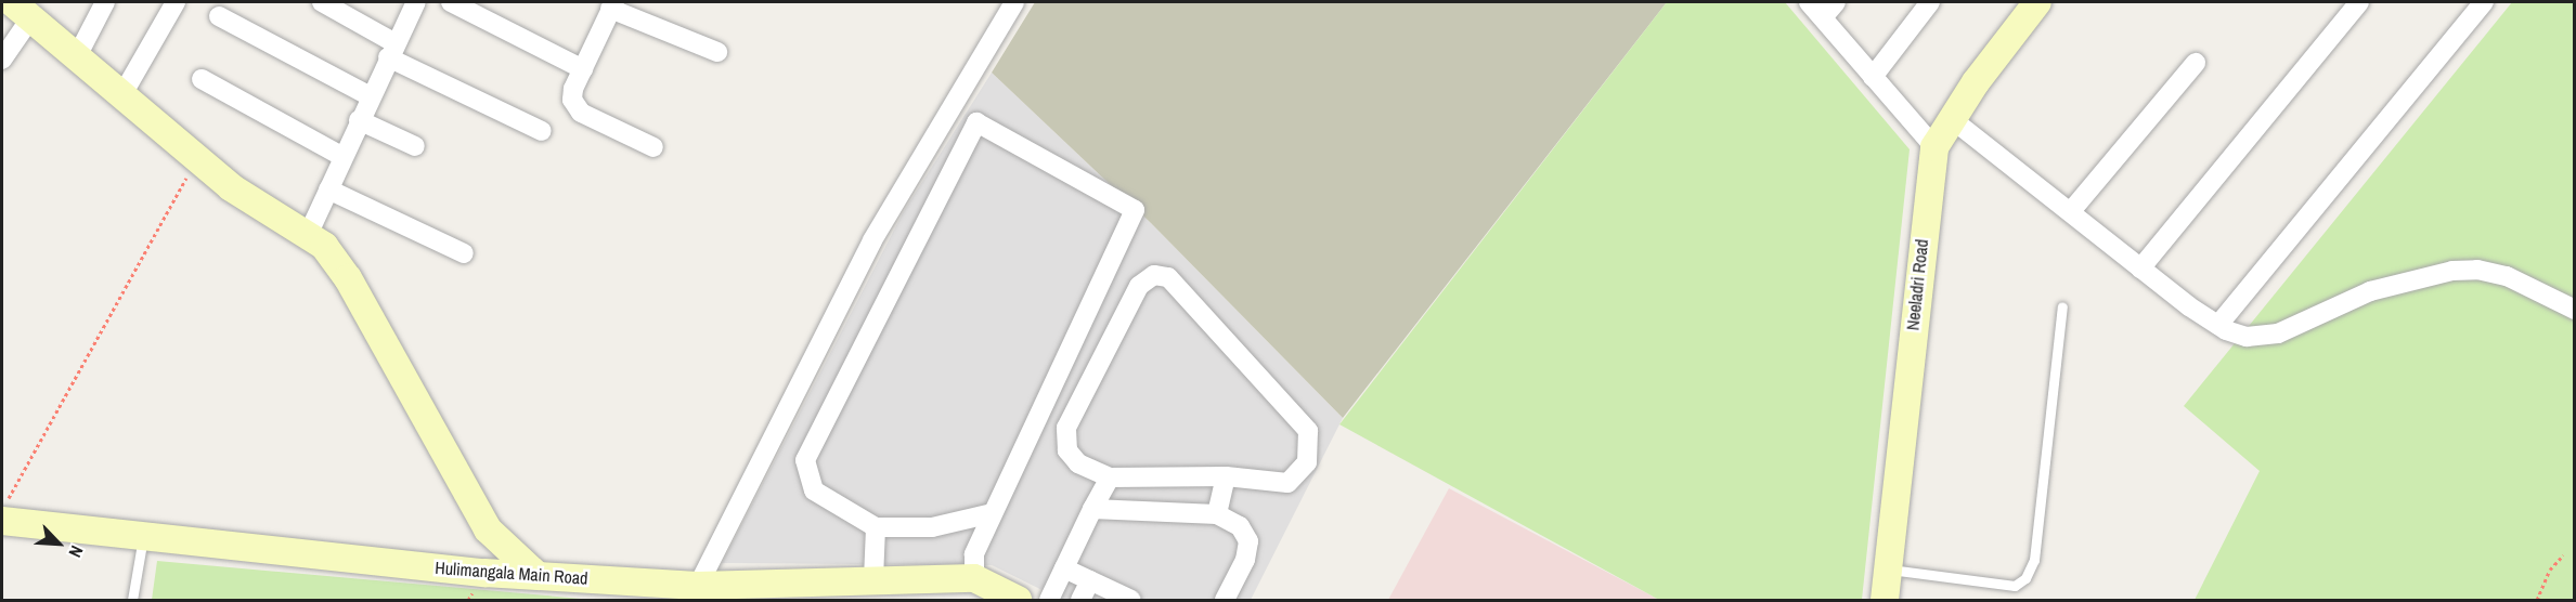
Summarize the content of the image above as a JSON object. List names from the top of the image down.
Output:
{
  "streets": {
    "street": ["Neeladri Road", "Hulimangala Main Road"]
  },
  "north": "bottom right"
}
